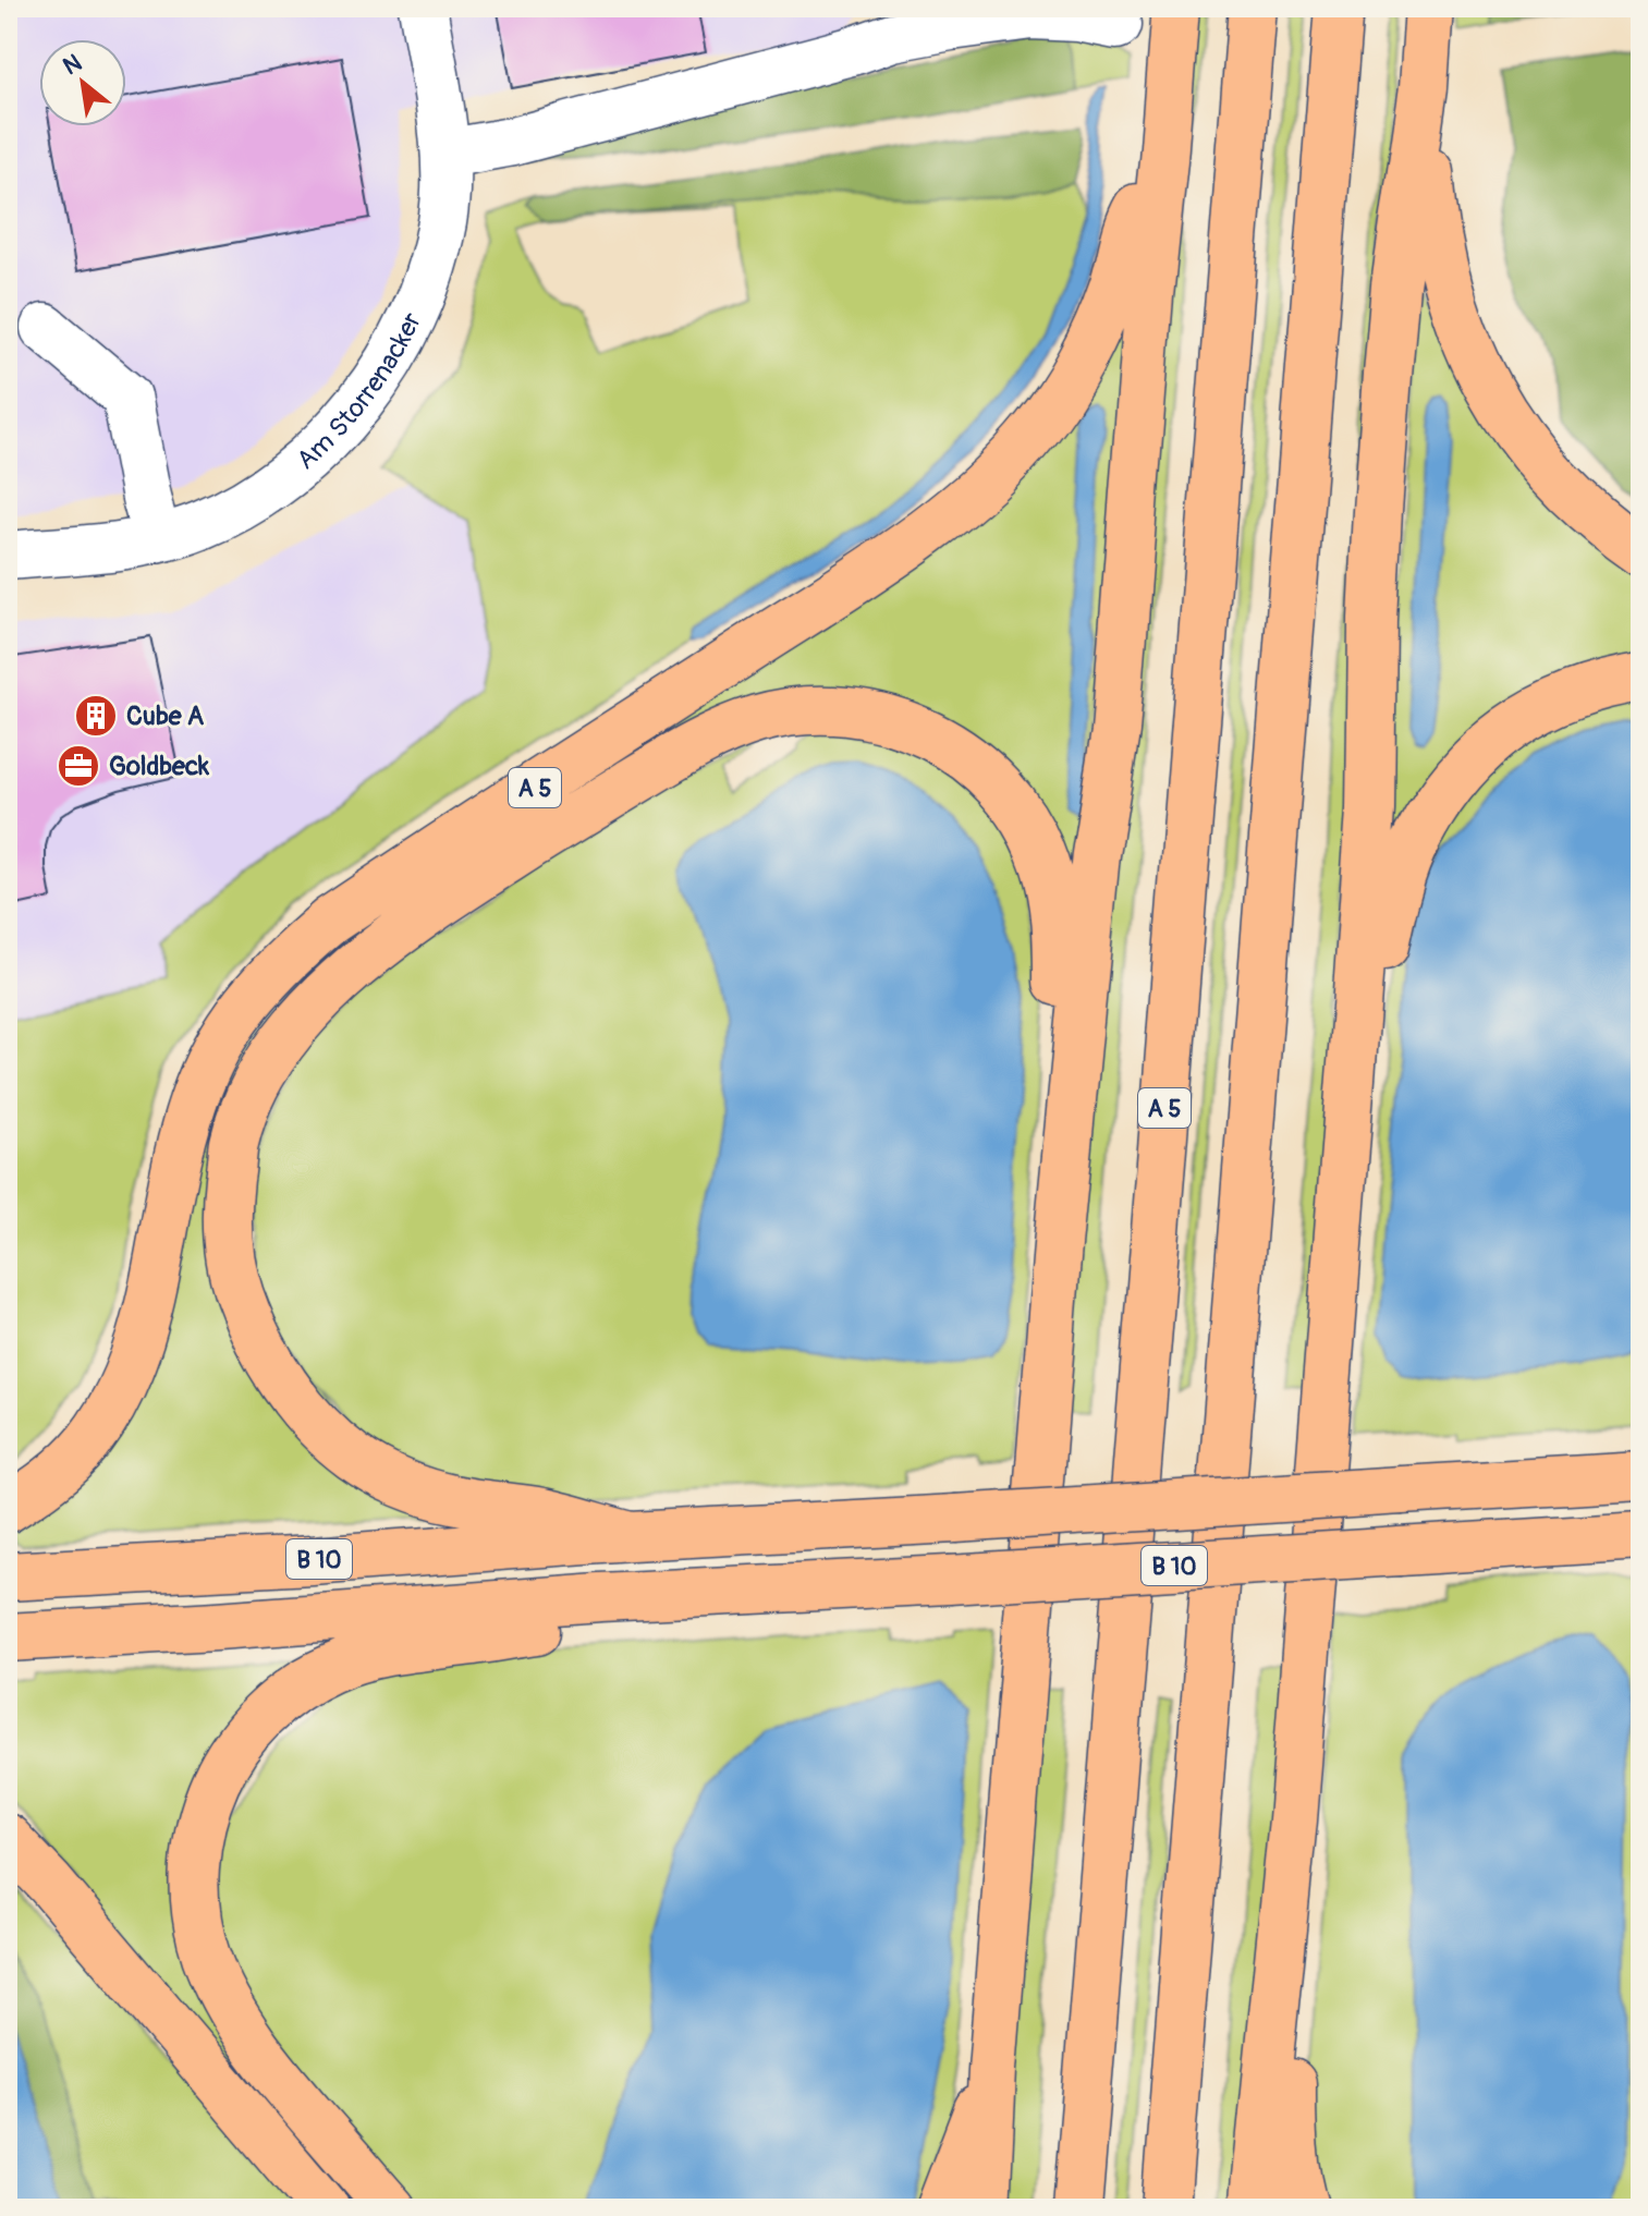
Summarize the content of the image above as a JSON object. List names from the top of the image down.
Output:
{
  "streets": {
    "highway": ["A 5", "B 10"],
    "street": ["Am Storrenacker"]
  },
  "crossings": [
    ["A 5", "B 10"]
  ],
  "places": {
    "building": ["Cube A"],
    "office": ["Goldbeck"]
  },
  "north": "top left"
}
